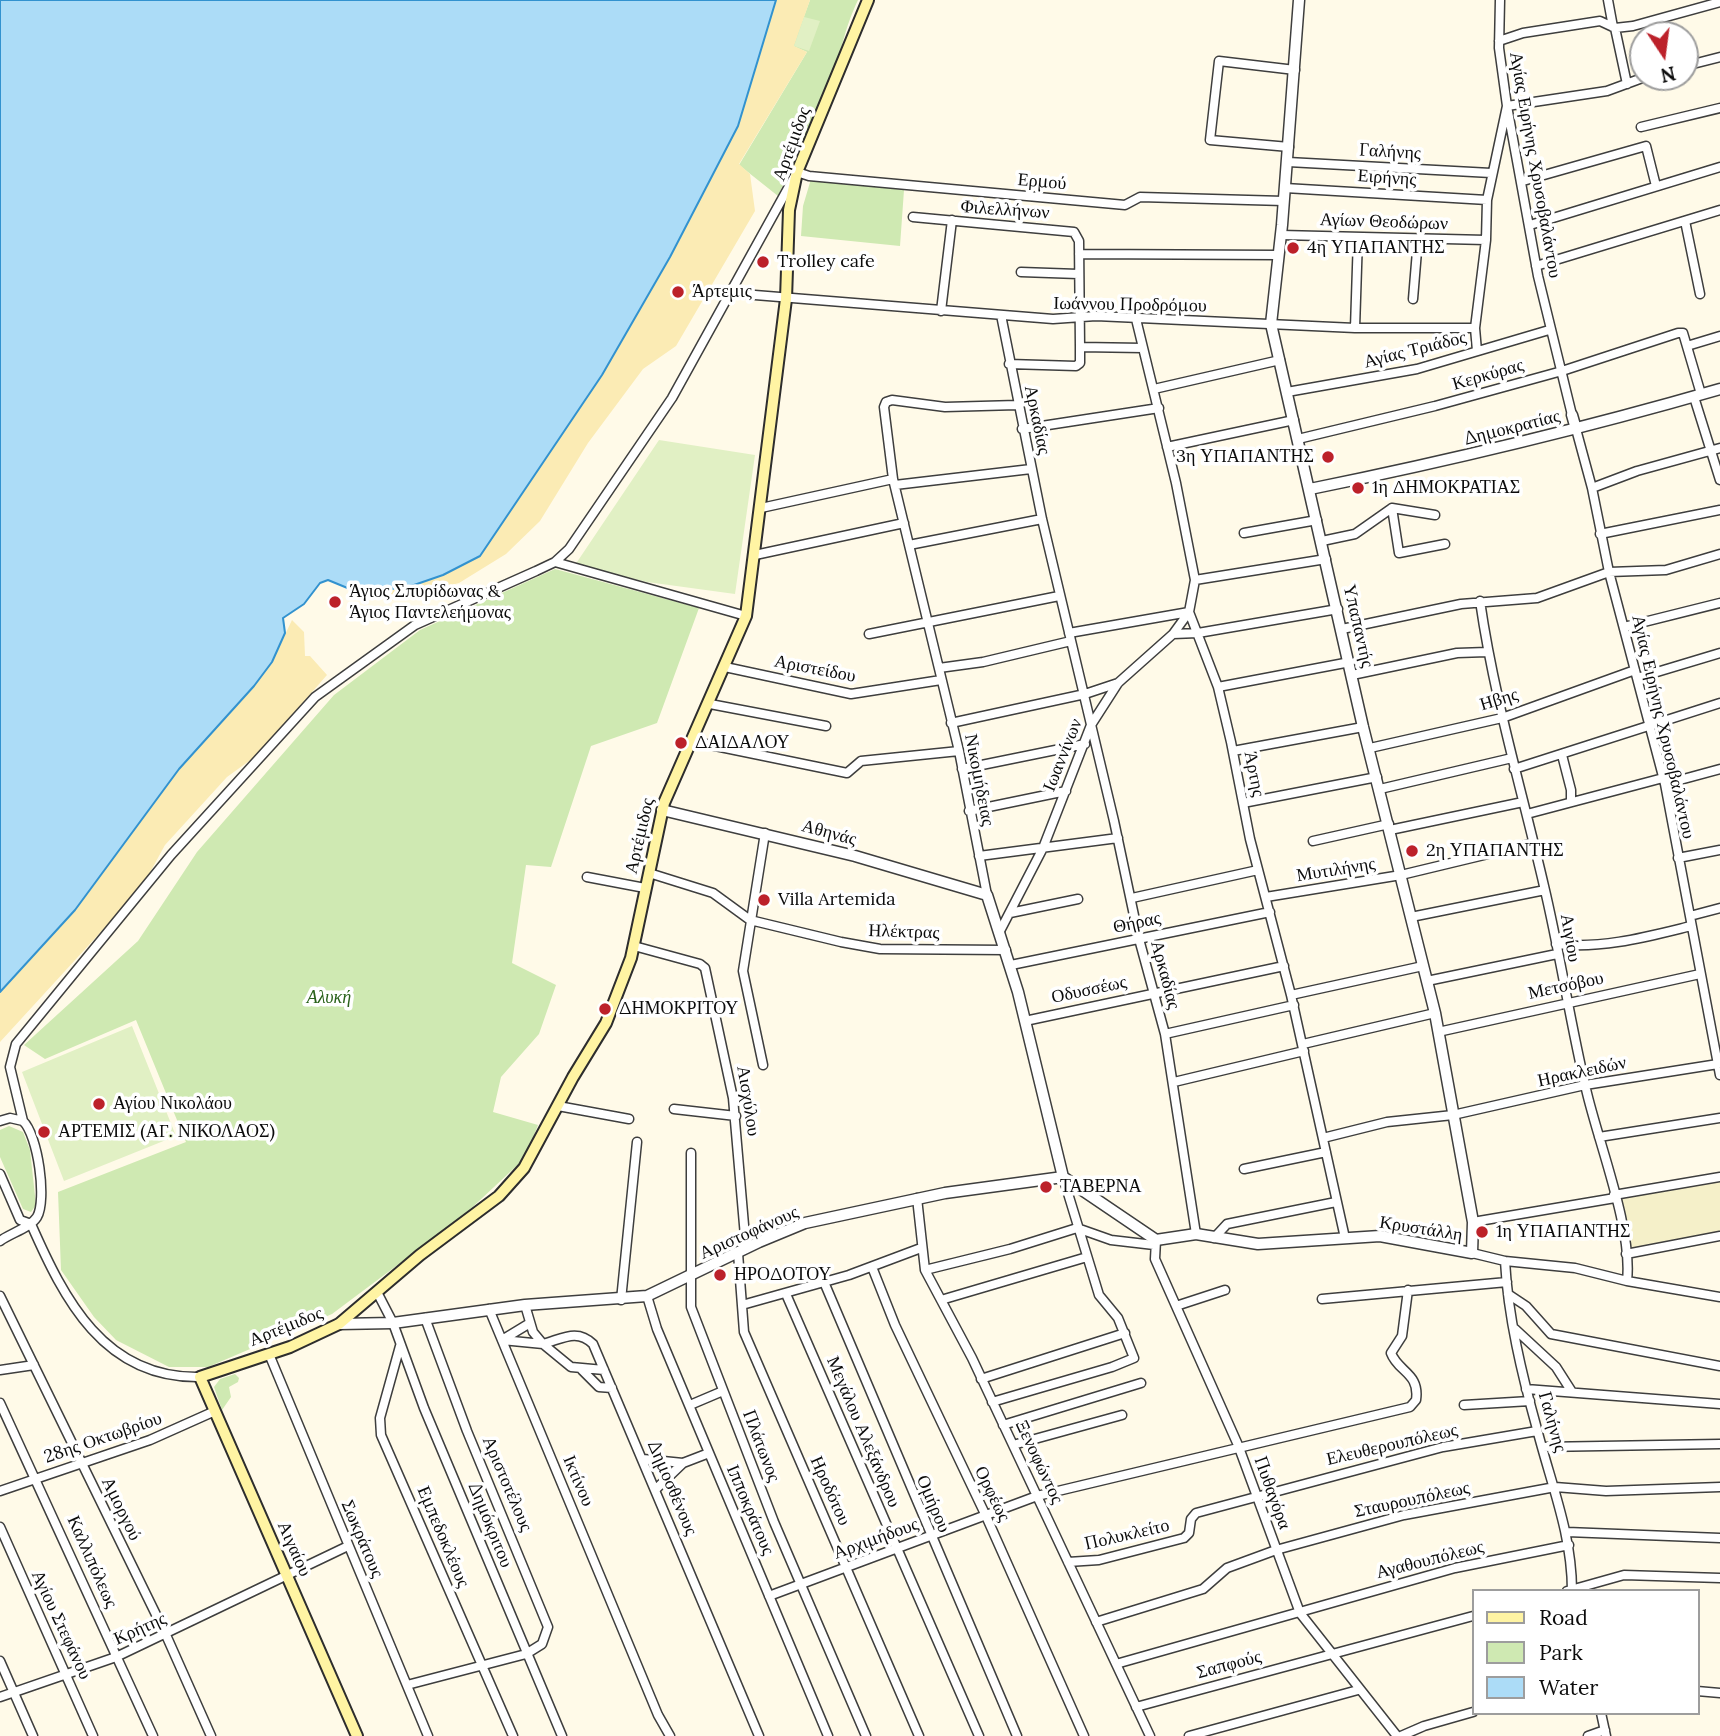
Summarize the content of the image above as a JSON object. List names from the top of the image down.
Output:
{
  "streets": {
    "main road": ["Αρτέμιδος", "Αιγαίου"],
    "street": [
      "Γαλήνης",
      "Αγίας Ειρήνης Χρυσοβαλάντου",
      "Ειρήνης",
      "Ερμού",
      "Φιλελλήνων",
      "Αγίων Θεοδώρων",
      "Ιωάννου Προδρόμου",
      "Αγίας Τριάδος",
      "Κερκύρας",
      "Αρκαδίας",
      "Δημοκρατίας",
      "Υπαπαντής",
      "Αριστείδου",
      "Ηβης",
      "Ιωαννίνων",
      "Άρτης",
      "Νικομήδειας",
      "Αθηνάς",
      "Μυτιλήνης",
      "Θήρας",
      "Ηλέκτρας",
      "Αιγίου",
      "Μετσόβου",
      "Οδυσσέως",
      "Ηρακλειδών",
      "Αισχύλου",
      "Κρυστάλλη",
      "Αριστοφάνους",
      "Μεγάλου Αλεξάνδρου",
      "28ης Οκτωβρίου",
      "Ελευθερουπόλεως",
      "Πλάτωνος",
      "Ξενοφώντος",
      "Ικτίνου",
      "Αριστοτέλους",
      "Δημοσθένους",
      "Ηροδότου",
      "Πυθαγόρα",
      "Ορφέως",
      "Σταυρουπόλεως",
      "Ομήρου",
      "Αμοργού",
      "Ιπποκράτους",
      "Δημόκριτου",
      "Πολυκλείτο",
      "Εμπεδοκλέους",
      "Σωκράτους",
      "Αρχιμήδους",
      "Αγαθουπόλεως",
      "Καλλιπόλεως",
      "Αγίου Στεφάνου",
      "Κρήτης",
      "Σαπφούς"
    ]
  },
  "crossings": [
    ["Αρτέμιδος", "Ερμού"],
    ["Αρτέμιδος", "Ιωάννου Προδρόμου"],
    ["Αρτέμιδος", "Αριστείδου"],
    ["Αρτέμιδος", "Αθηνάς"],
    ["Αρτέμιδος", "Ηλέκτρας"],
    ["Αρτέμιδος", "Αισχύλου"],
    ["Αρτέμιδος", "Αριστοφάνους"],
    ["Αρτέμιδος", "Δημόκριτου"],
    ["Αρτέμιδος", "Σωκράτους"],
    ["Αρτέμιδος", "Αιγαίου"],
    ["Γαλήνης", "Υπαπαντής"],
    ["Γαλήνης", "Κρυστάλλη"],
    ["Γαλήνης", "Ελευθερουπόλεως"],
    ["Γαλήνης", "Σταυρουπόλεως"],
    ["Γαλήνης", "Αγαθουπόλεως"],
    ["Αγίας Ειρήνης Χρυσοβαλάντου", "Αγίας Τριάδος"],
    ["Αγίας Ειρήνης Χρυσοβαλάντου", "Κερκύρας"],
    ["Αγίας Ειρήνης Χρυσοβαλάντου", "Δημοκρατίας"],
    ["Αγίας Ειρήνης Χρυσοβαλάντου", "Ηβης"],
    ["Αγίας Ειρήνης Χρυσοβαλάντου", "Μετσόβου"],
    ["Αγίας Ειρήνης Χρυσοβαλάντου", "Ηρακλειδών"],
    ["Ειρήνης", "Υπαπαντής"],
    ["Ερμού", "Υπαπαντής"],
    ["Φιλελλήνων", "Ιωάννου Προδρόμου"],
    ["Αγίων Θεοδώρων", "Υπαπαντής"],
    ["Ιωάννου Προδρόμου", "Αρκαδίας"],
    ["Ιωάννου Προδρόμου", "Υπαπαντής"],
    ["Αγίας Τριάδος", "Υπαπαντής"],
    ["Κερκύρας", "Υπαπαντής"],
    ["Αρκαδίας", "Ιωαννίνων"],
    ["Αρκαδίας", "Νικομήδειας"],
    ["Αρκαδίας", "Θήρας"],
    ["Αρκαδίας", "Οδυσσέως"],
    ["Αρκαδίας", "Κρυστάλλη"],
    ["Δημοκρατίας", "Υπαπαντής"],
    ["Υπαπαντής", "Ηβης"],
    ["Υπαπαντής", "Μυτιλήνης"],
    ["Υπαπαντής", "Μετσόβου"],
    ["Υπαπαντής", "Ηρακλειδών"],
    ["Υπαπαντής", "Κρυστάλλη"],
    ["Αριστείδου", "Νικομήδειας"],
    ["Ηβης", "Αιγίου"],
    ["Ιωαννίνων", "Άρτης"],
    ["Ιωαννίνων", "Νικομήδειας"],
    ["Άρτης", "Μυτιλήνης"],
    ["Άρτης", "Θήρας"],
    ["Άρτης", "Οδυσσέως"],
    ["Άρτης", "Ηρακλειδών"],
    ["Άρτης", "Κρυστάλλη"],
    ["Νικομήδειας", "Αθηνάς"],
    ["Νικομήδειας", "Θήρας"],
    ["Νικομήδειας", "Ηλέκτρας"],
    ["Νικομήδειας", "Οδυσσέως"],
    ["Νικομήδειας", "Αριστοφάνους"],
    ["Μυτιλήνης", "Αιγίου"],
    ["Αιγίου", "Μετσόβου"],
    ["Αιγίου", "Ηρακλειδών"],
    ["Αιγίου", "Κρυστάλλη"],
    ["Αισχύλου", "Αριστοφάνους"],
    ["Αισχύλου", "Ηροδότου"],
    ["Κρυστάλλη", "Πυθαγόρα"],
    ["Αριστοφάνους", "Πλάτωνος"],
    ["Αριστοφάνους", "Ξενοφώντος"],
    ["Αριστοφάνους", "Ικτίνου"],
    ["Αριστοφάνους", "Αριστοτέλους"],
    ["Αριστοφάνους", "Ηροδότου"],
    ["Αριστοφάνους", "Ιπποκράτους"],
    ["Αριστοφάνους", "Δημόκριτου"],
    ["Μεγάλου Αλεξάνδρου", "Αρχιμήδους"],
    ["28ης Οκτωβρίου", "Αμοργού"],
    ["28ης Οκτωβρίου", "Αιγαίου"],
    ["28ης Οκτωβρίου", "Καλλιπόλεως"],
    ["Ελευθερουπόλεως", "Πυθαγόρα"],
    ["Ελευθερουπόλεως", "Πολυκλείτο"],
    ["Πλάτωνος", "Αρχιμήδους"],
    ["Ξενοφώντος", "Σταυρουπόλεως"],
    ["Ξενοφώντος", "Πολυκλείτο"],
    ["Ξενοφώντος", "Αρχιμήδους"],
    ["Ξενοφώντος", "Αγαθουπόλεως"],
    ["Ξενοφώντος", "Σαπφούς"],
    ["Αριστοτέλους", "Δημόκριτου"],
    ["Ηροδότου", "Αρχιμήδους"],
    ["Πυθαγόρα", "Σταυρουπόλεως"],
    ["Πυθαγόρα", "Πολυκλείτο"],
    ["Πυθαγόρα", "Αρχιμήδους"],
    ["Πυθαγόρα", "Αγαθουπόλεως"],
    ["Πυθαγόρα", "Σαπφούς"],
    ["Ορφέως", "Αρχιμήδους"],
    ["Ομήρου", "Αρχιμήδους"],
    ["Αμοργού", "Κρήτης"],
    ["Ιπποκράτους", "Αρχιμήδους"],
    ["Δημόκριτου", "Εμπεδοκλέους"],
    ["Σωκράτους", "Κρήτης"],
    ["Αιγαίου", "Κρήτης"],
    ["Καλλιπόλεως", "Κρήτης"],
    ["Αγίου Στεφάνου", "Κρήτης"]
  ],
  "parks": ["Αλυκή"],
  "places": [
    "4η ΥΠΑΠΑΝΤΗΣ",
    "Trolley cafe",
    "Άρτεμις",
    "3η ΥΠΑΠΑΝΤΗΣ",
    "1η ΔΗΜΟΚΡΑΤΙΑΣ",
    "Άγιος Σπυρίδωνας & Άγιος Παντελεήμονας",
    "ΔΑΙΔΑΛΟΥ",
    "2η ΥΠΑΠΑΝΤΗΣ",
    "Villa Artemida",
    "ΔΗΜΟΚΡΙΤΟΥ",
    "Αγίου Νικολάου",
    "ΑΡΤΕΜΙΣ (ΑΓ. ΝΙΚΟΛΑΟΣ)",
    "ΤΑΒΕΡΝΑ",
    "1η ΥΠΑΠΑΝΤΗΣ",
    "ΗΡΟΔΟΤΟΥ"
  ],
  "legend": ["Road", "Park", "Water"],
  "north": "bottom"
}
